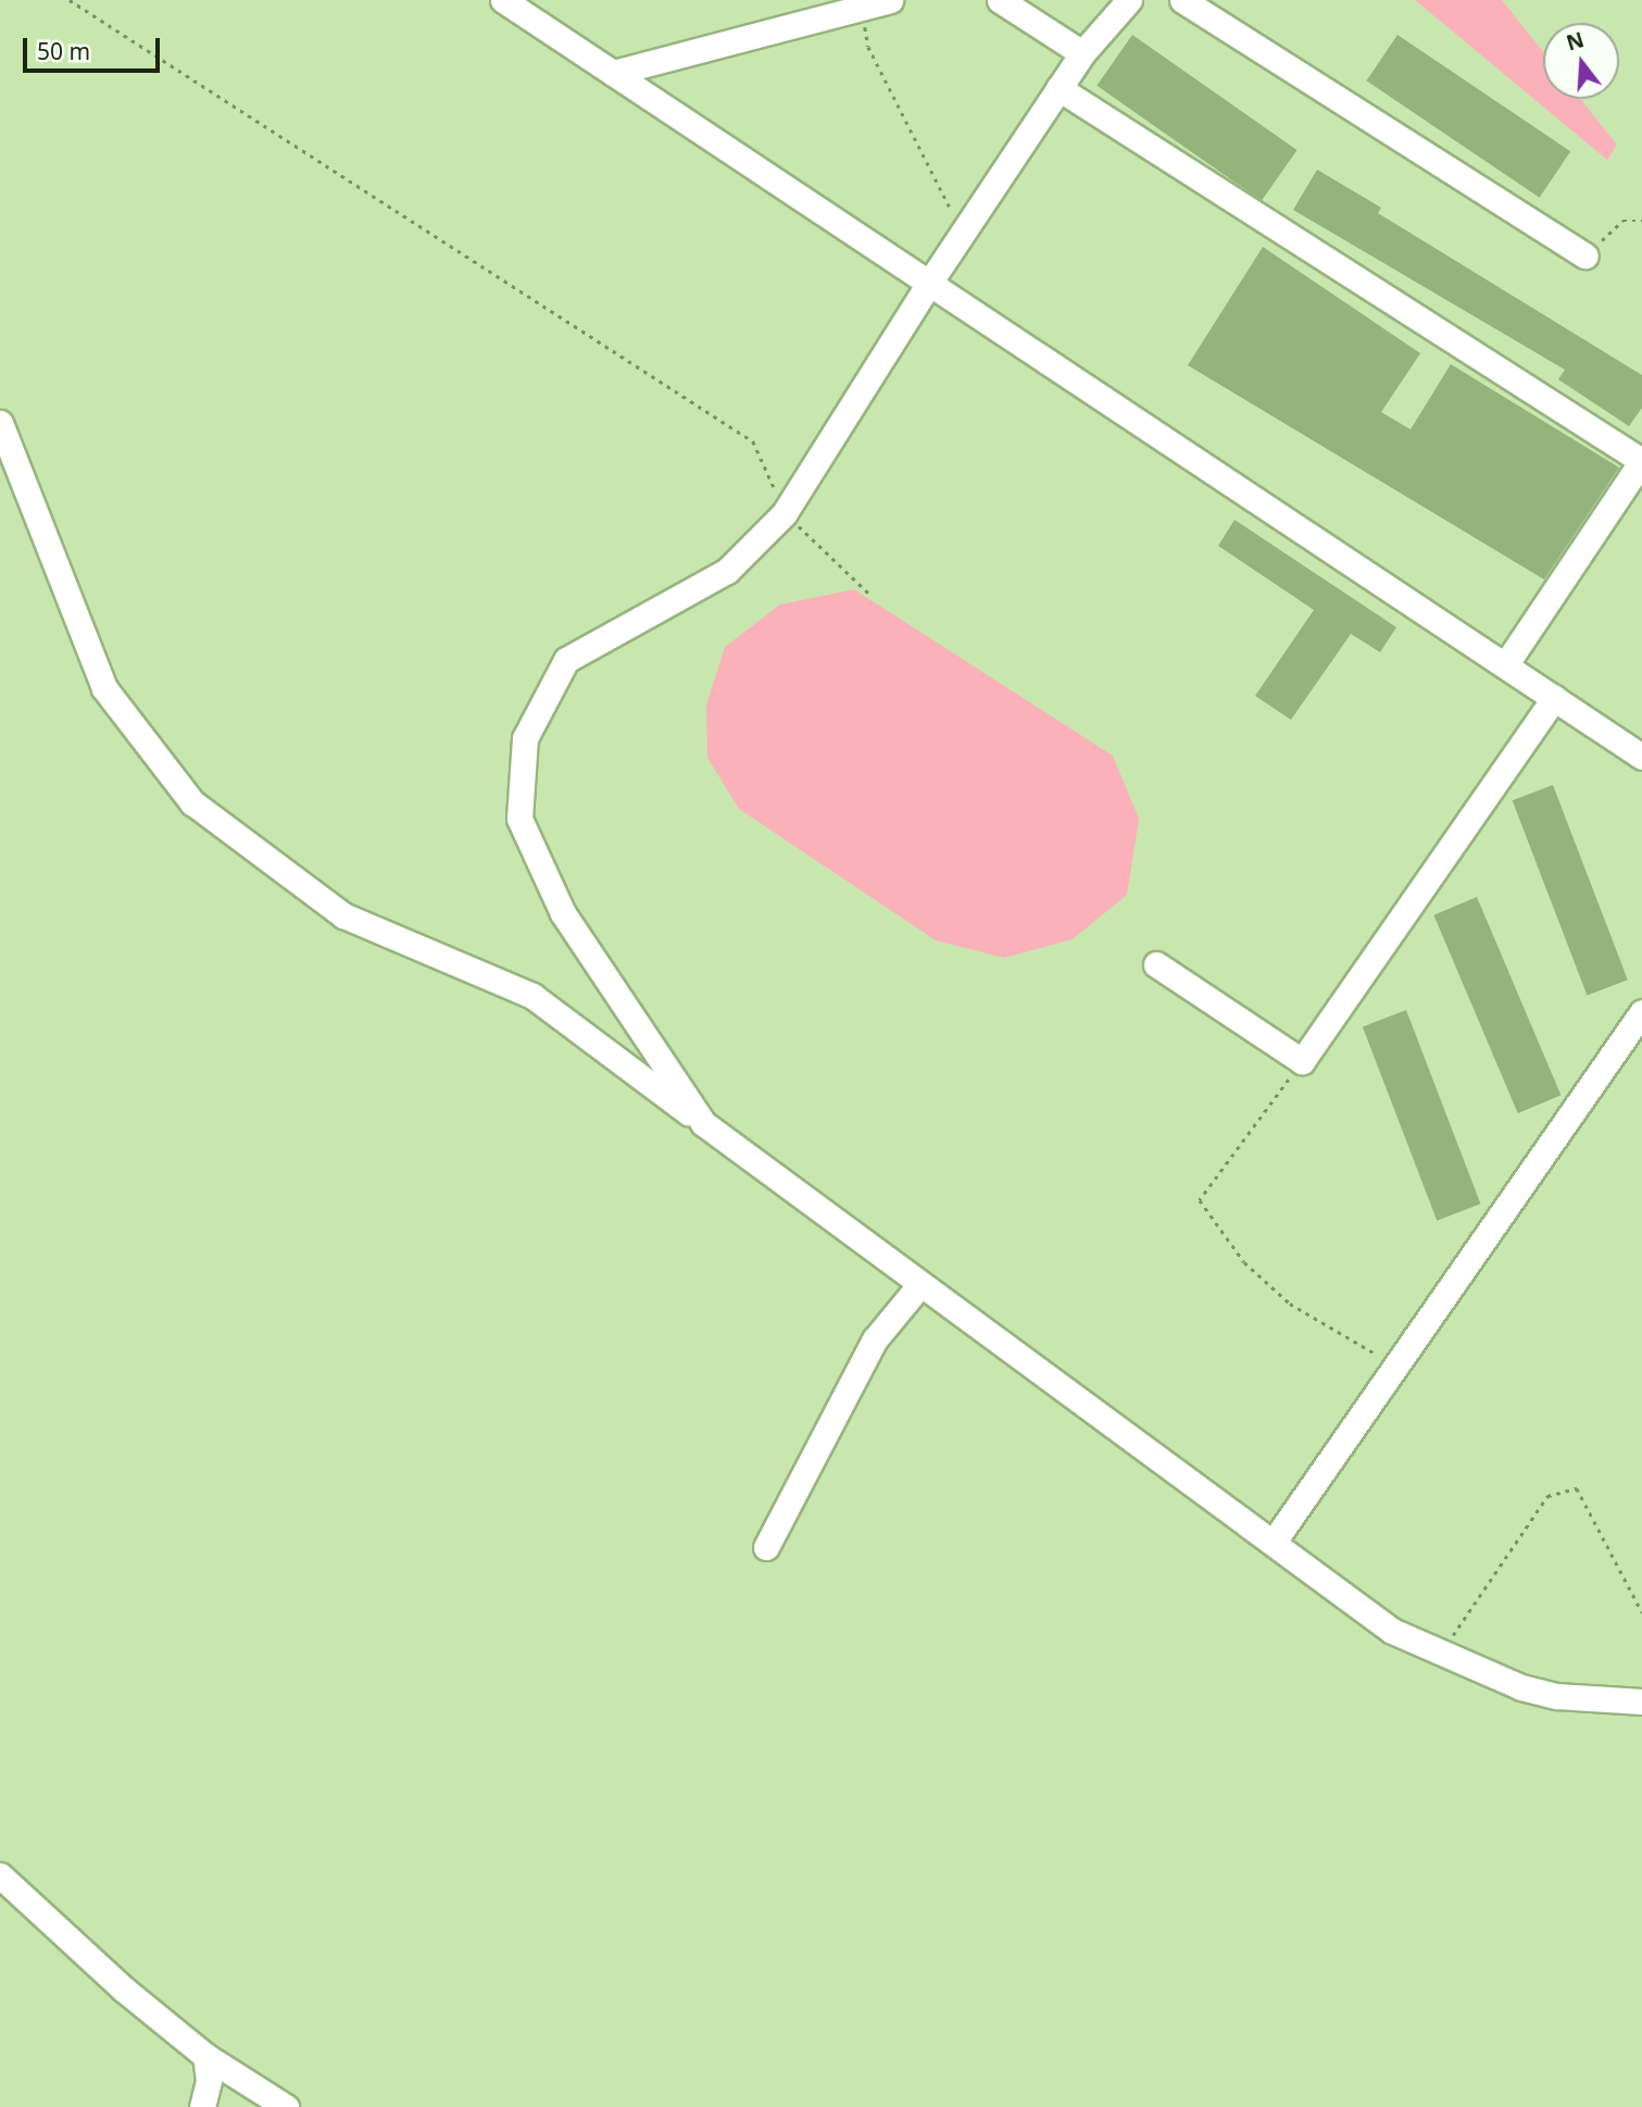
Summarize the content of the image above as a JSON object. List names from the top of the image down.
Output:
{
  "scale_bar": "50 m",
  "north": "top"
}
